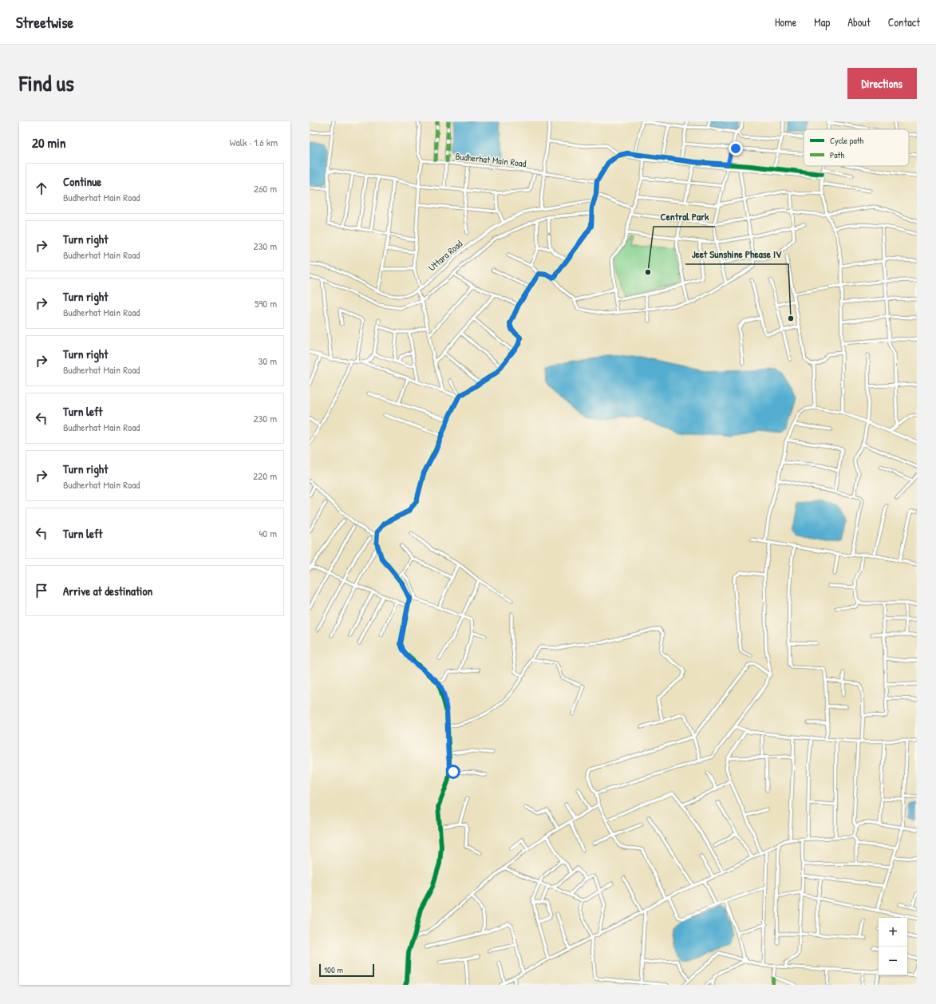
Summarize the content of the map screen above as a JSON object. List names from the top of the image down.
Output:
{
  "streets": {
    "street": ["Budherhat Main Road", "Uttara Road"]
  },
  "places": ["Central Park", "Jeet Sunshine Phease IV"],
  "legend": ["Cycle path", "Path"],
  "scale_bar": "100 m",
  "page": {
    "header": "Streetwise",
    "nav": [
      "Home",
      "Map",
      "About",
      "Contact"
    ],
    "title": "Find us",
    "buttons": "Directions",
    "heading": ["20 min", "Walk · 1.6 km"],
    "list": [
      ["Continue", "Budherhat Main Road", "260 m"],
      ["Turn right", "Budherhat Main Road", "230 m"],
      ["Turn right", "Budherhat Main Road", "590 m"],
      ["Turn right", "Budherhat Main Road", "30 m"],
      ["Turn left", "Budherhat Main Road", "230 m"],
      ["Turn right", "Budherhat Main Road", "220 m"],
      ["Turn left", "40 m"],
      "Arrive at destination"
    ],
    "map_buttons": ["+", "−"],
    "scale": "100 m"
  }
}
